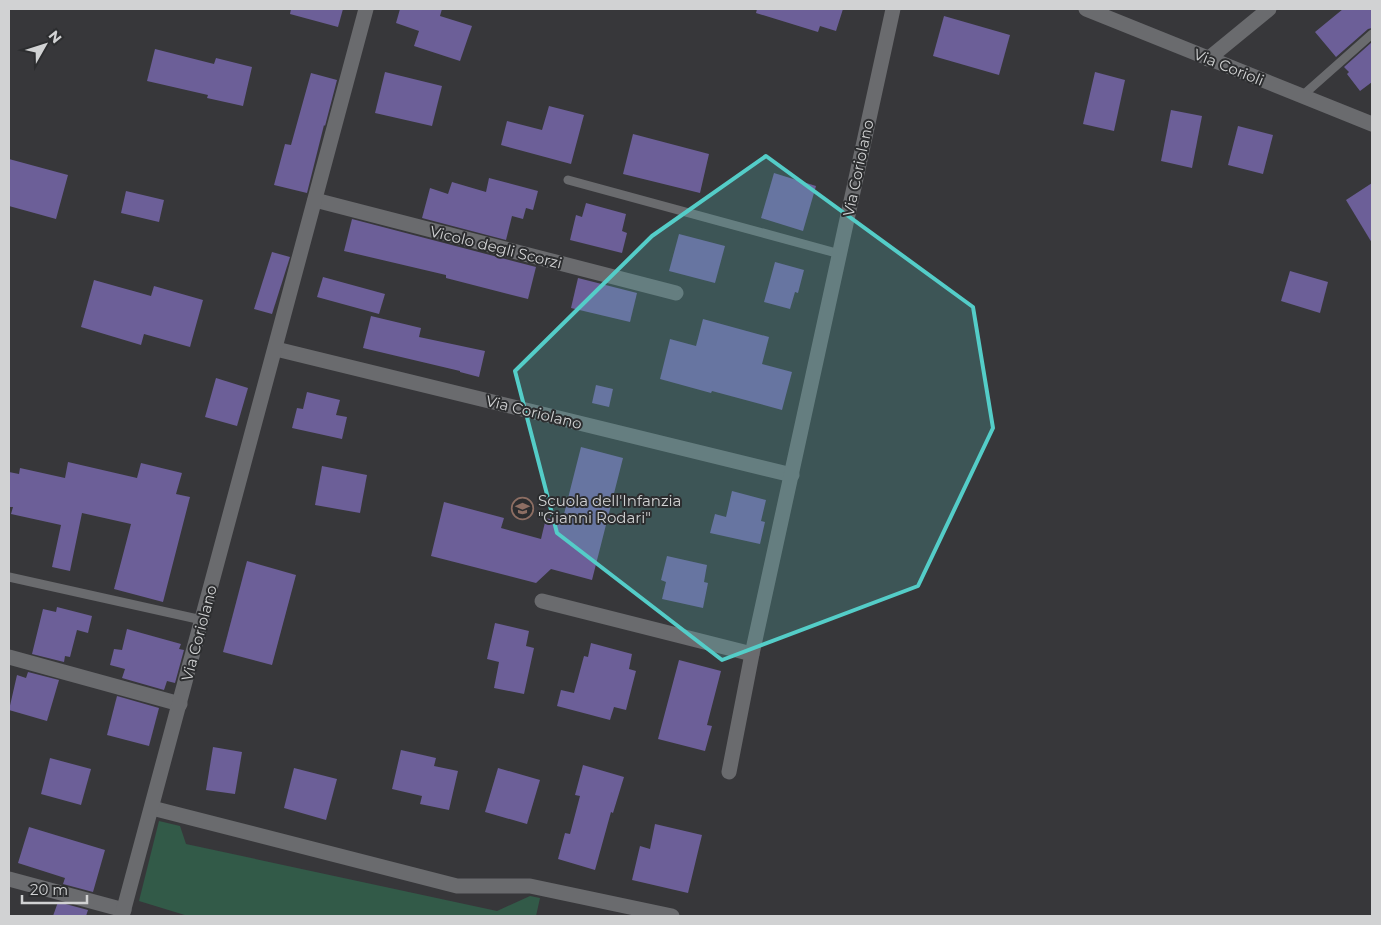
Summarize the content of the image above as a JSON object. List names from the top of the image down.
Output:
{
  "streets": {
    "street": ["Via Corioli", "Via Coriolano", "Vicolo degli Scorzi"]
  },
  "crossings": [
    ["Via Coriolano", "Vicolo degli Scorzi"]
  ],
  "places": {
    "school or university": ["Scuola dell'Infanzia \"Gianni Rodari\""]
  },
  "scale_bar": "20 m",
  "north": "top right"
}
